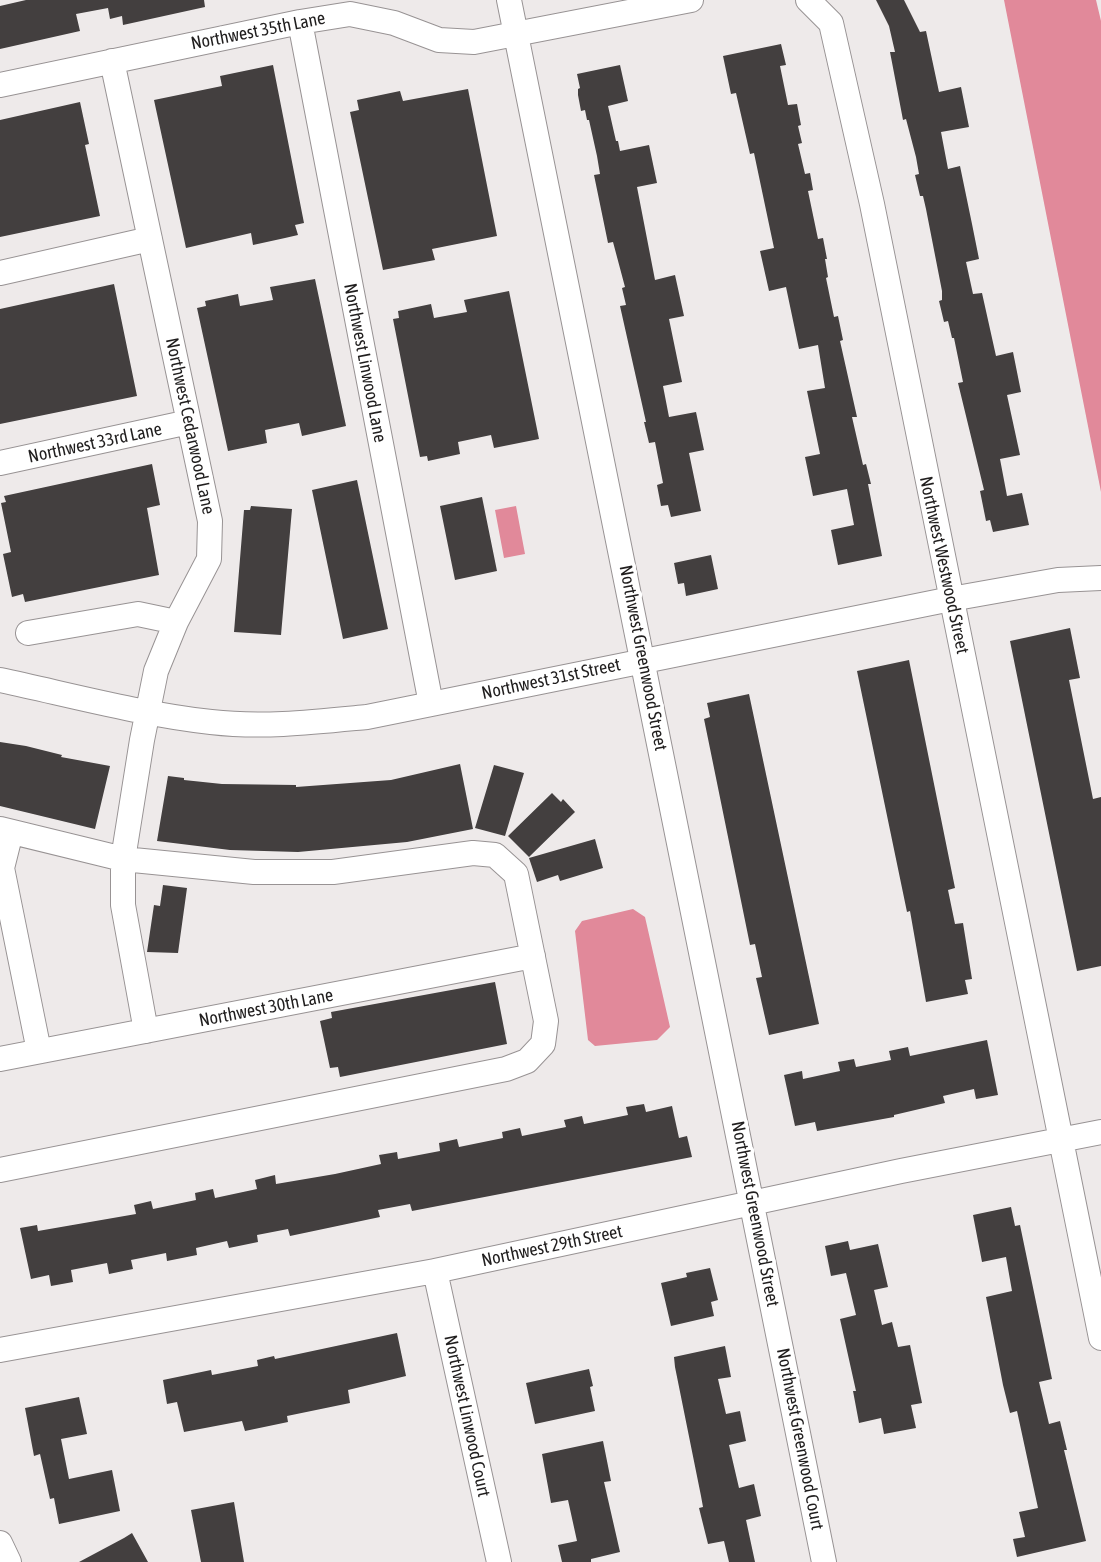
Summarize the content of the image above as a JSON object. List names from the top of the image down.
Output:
{
  "streets": {
    "street": [
      "Northwest 35th Lane",
      "Northwest Linwood Lane",
      "Northwest Cedarwood Lane",
      "Northwest 33rd Lane",
      "Northwest Westwood Street",
      "Northwest Greenwood Street",
      "Northwest 31st Street",
      "Northwest 30th Lane",
      "Northwest 29th Street",
      "Northwest Linwood Court",
      "Northwest Greenwood Court"
    ]
  },
  "crossings": [
    ["Northwest 35th Lane", "Northwest Linwood Lane"],
    ["Northwest 35th Lane", "Northwest Cedarwood Lane"],
    ["Northwest 35th Lane", "Northwest Greenwood Street"],
    ["Northwest Linwood Lane", "Northwest 31st Street"],
    ["Northwest Cedarwood Lane", "Northwest 33rd Lane"],
    ["Northwest Cedarwood Lane", "Northwest 31st Street"],
    ["Northwest Cedarwood Lane", "Northwest 30th Lane"],
    ["Northwest Westwood Street", "Northwest 31st Street"],
    ["Northwest Westwood Street", "Northwest 29th Street"],
    ["Northwest Greenwood Street", "Northwest 31st Street"],
    ["Northwest Greenwood Street", "Northwest 29th Street"],
    ["Northwest Greenwood Street", "Northwest Greenwood Court"],
    ["Northwest 29th Street", "Northwest Linwood Court"]
  ]
}
